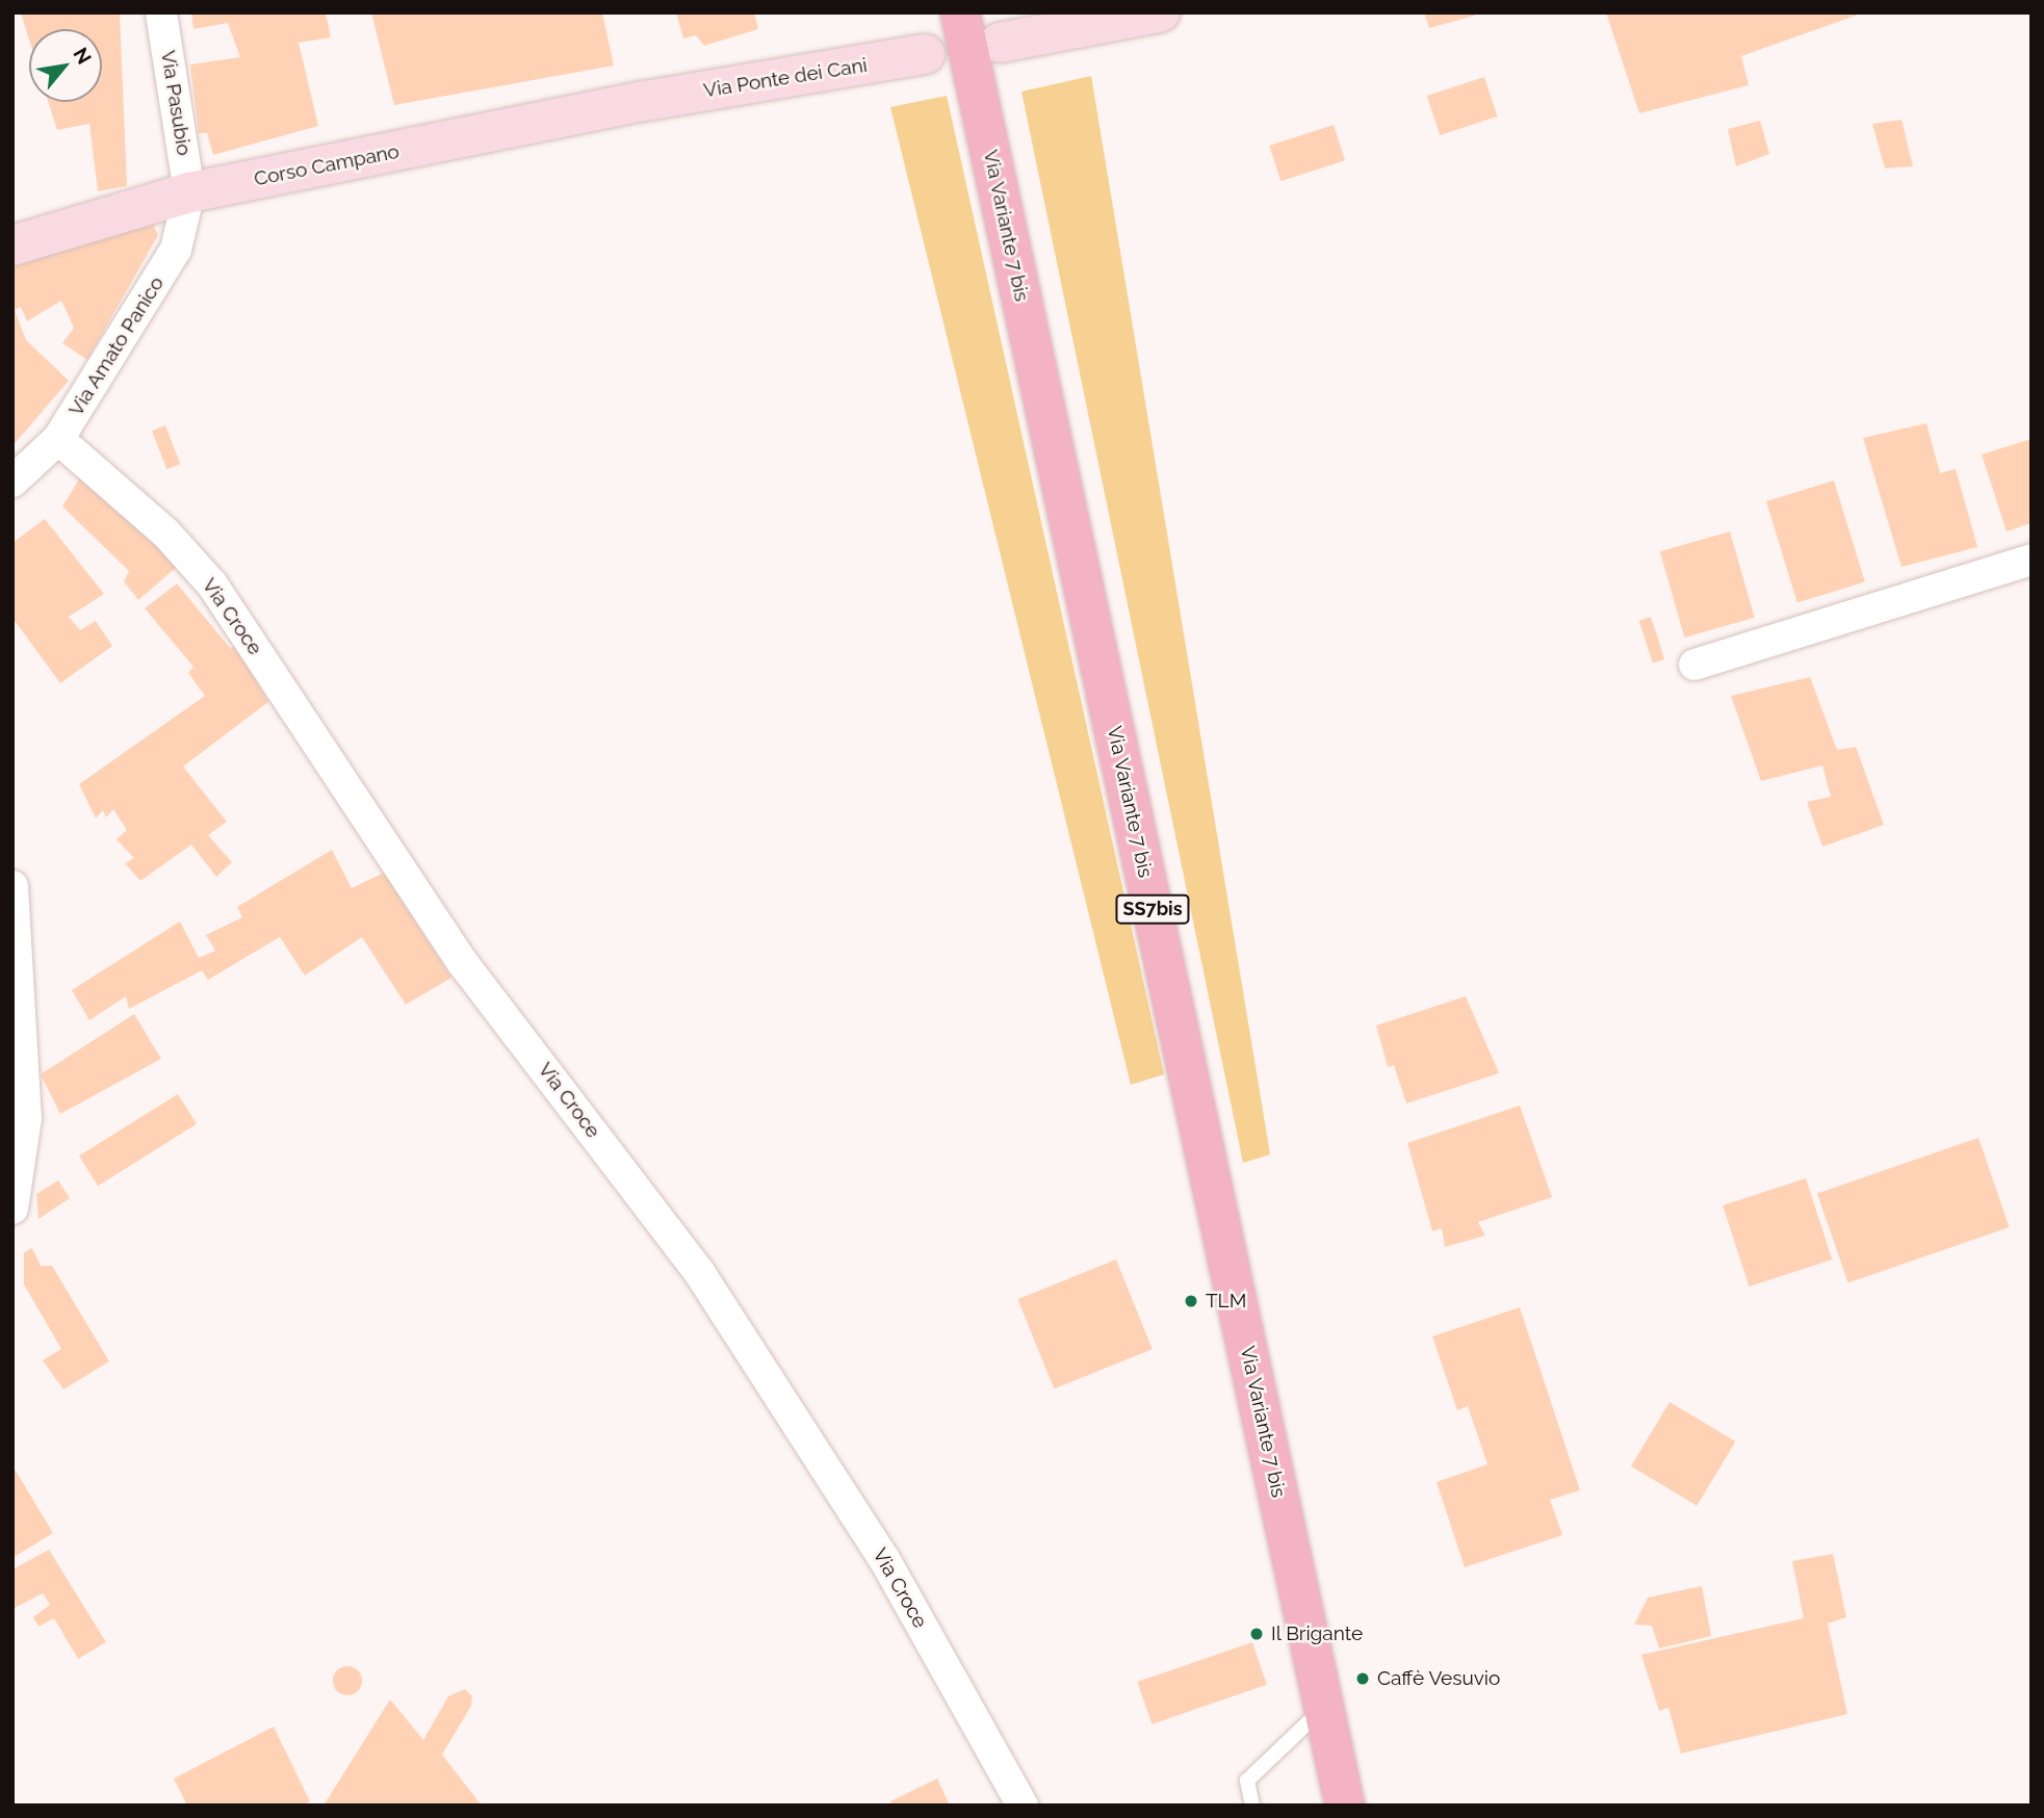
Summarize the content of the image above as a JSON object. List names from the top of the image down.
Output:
{
  "streets": {
    "main road": ["Via Variante 7 bis", "SS7bis"],
    "street": [
      "Via Ponte dei Cani",
      "Via Pasubio",
      "Corso Campano",
      "Via Amato Panico",
      "Via Croce"
    ]
  },
  "crossings": [
    ["Via Ponte dei Cani", "Corso Campano"],
    ["Via Pasubio", "Corso Campano"],
    ["Via Pasubio", "Via Amato Panico"],
    ["Corso Campano", "Via Amato Panico"],
    ["Via Amato Panico", "Via Croce"]
  ],
  "places": ["TLM", "Il Brigante", "Caffè Vesuvio"],
  "north": "top right"
}
